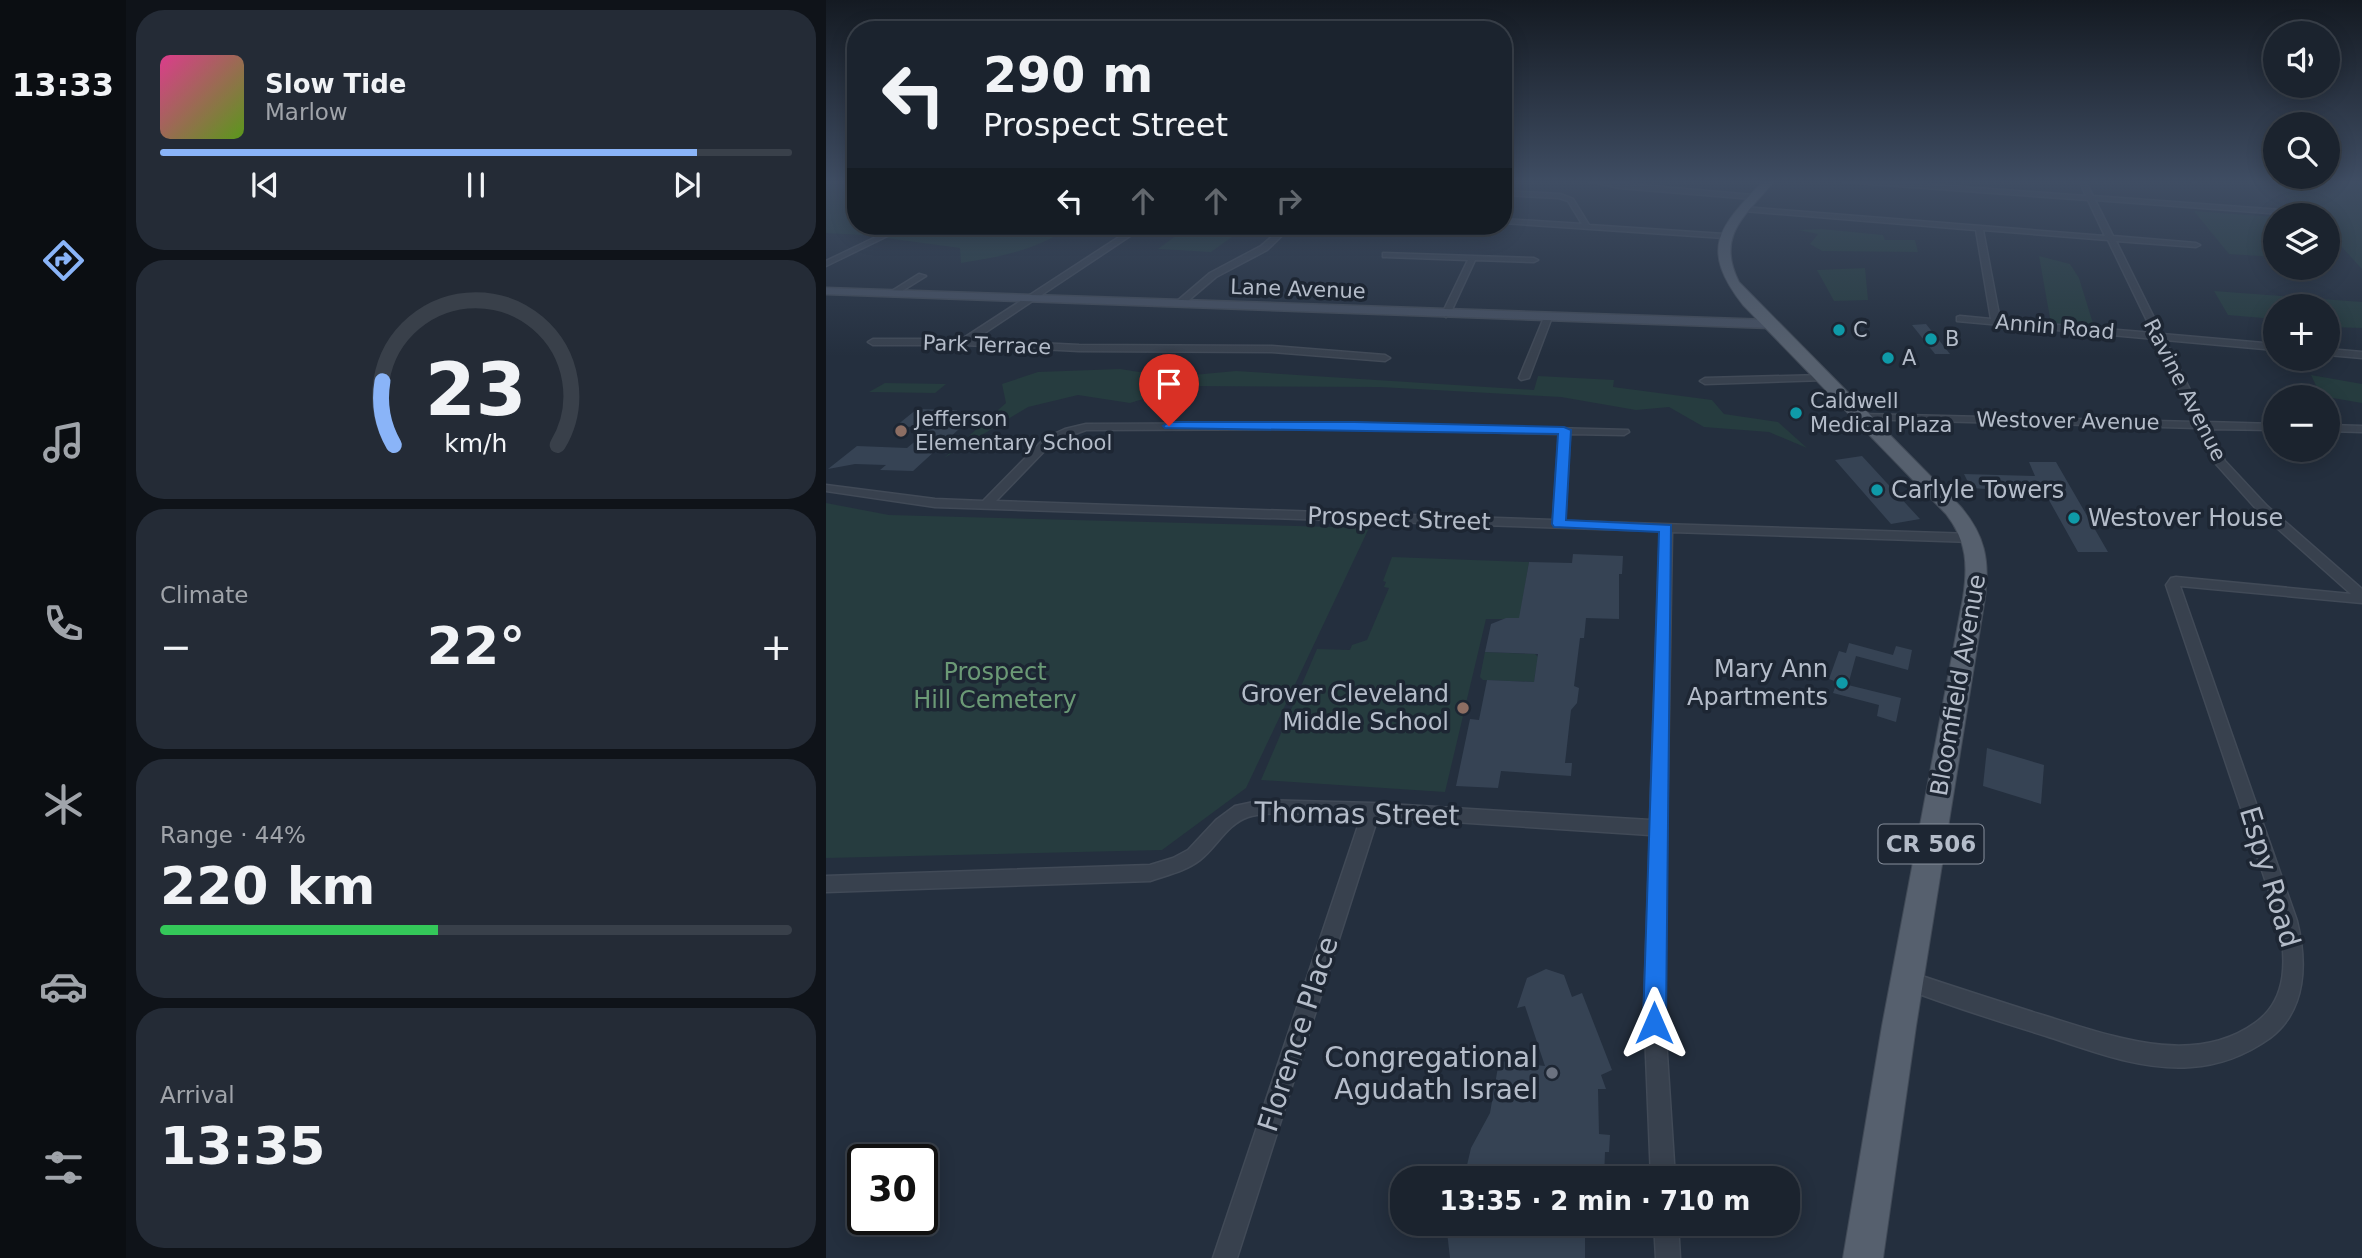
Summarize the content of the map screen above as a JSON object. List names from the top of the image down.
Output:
{
  "streets": {
    "main road": ["Bloomfield Avenue", "CR 506"],
    "street": [
      "Lane Avenue",
      "Annin Road",
      "Park Terrace",
      "Ravine Avenue",
      "Westover Avenue",
      "Prospect Street",
      "Thomas Street",
      "Espy Road",
      "Florence Place"
    ]
  },
  "crossings": [
    ["Lane Avenue", "Bloomfield Avenue"],
    ["Annin Road", "Ravine Avenue"],
    ["Ravine Avenue", "Westover Avenue"],
    ["Ravine Avenue", "Espy Road"],
    ["Westover Avenue", "Bloomfield Avenue"],
    ["Prospect Street", "Bloomfield Avenue"],
    ["Bloomfield Avenue", "Espy Road"],
    ["Thomas Street", "Florence Place"]
  ],
  "parks": ["Prospect Hill Cemetery"],
  "places": [
    "C",
    "B",
    "A",
    "Caldwell Medical Plaza",
    "Jefferson Elementary School",
    "Carlyle Towers",
    "Westover House",
    "Mary Ann Apartments",
    "Grover Cleveland Middle School",
    "Congregational Agudath Israel"
  ],
  "page": {
    "tabs": "13:33",
    "map_buttons": ["+", "−"],
    "turn": ["290 m", "Prospect Street"],
    "song": ["Slow Tide", "Marlow"],
    "tile": [
      "Climate",
      ["Range · 44%", "220 km"],
      ["Arrival", "13:35"]
    ],
    "heat": ["−", "22°", "+"],
    "limit": "30",
    "trip": "13:35 · 2 min · 710 m",
    "gauge": ["23", "km/h"]
  }
}
